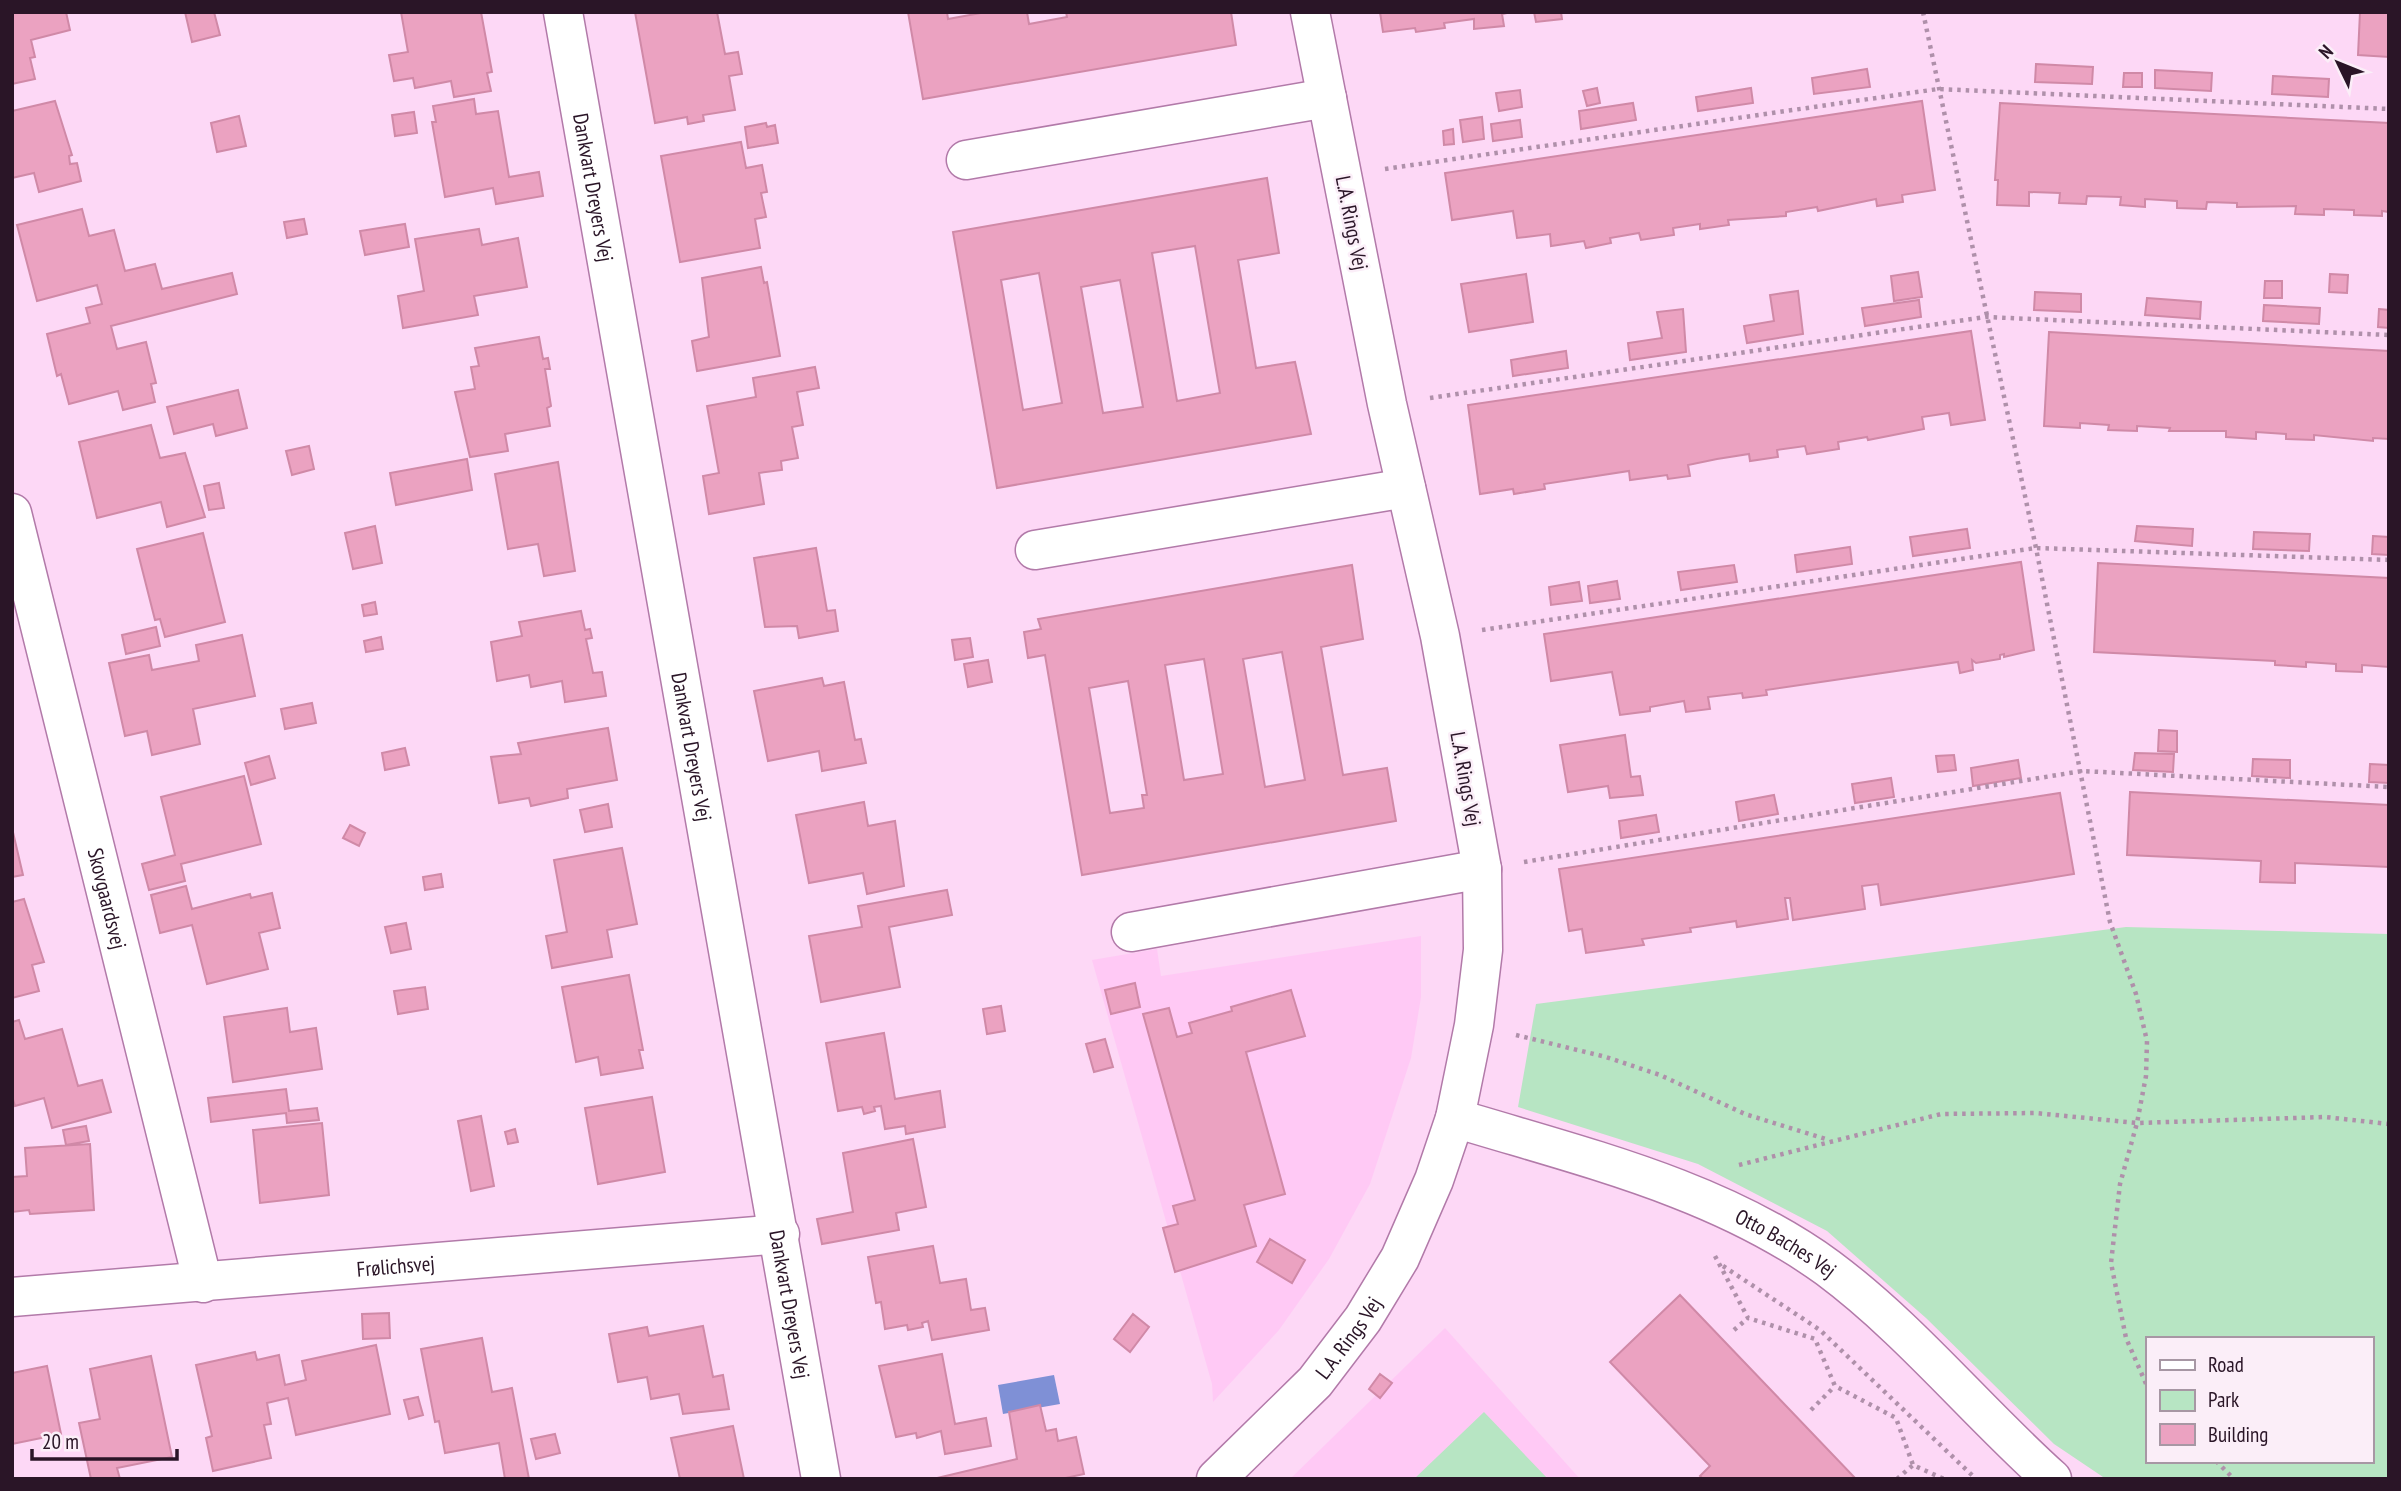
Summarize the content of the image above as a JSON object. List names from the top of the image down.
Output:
{
  "streets": {
    "street": [
      "Dankvart Dreyers Vej",
      "L.A. Rings Vej",
      "Skovgaardsvej",
      "Otto Baches Vej",
      "Frølichsvej"
    ]
  },
  "crossings": [
    ["Dankvart Dreyers Vej", "Frølichsvej"],
    ["L.A. Rings Vej", "Otto Baches Vej"],
    ["Skovgaardsvej", "Frølichsvej"]
  ],
  "legend": ["Road", "Park", "Building"],
  "scale_bar": "20 m",
  "north": "top left"
}
